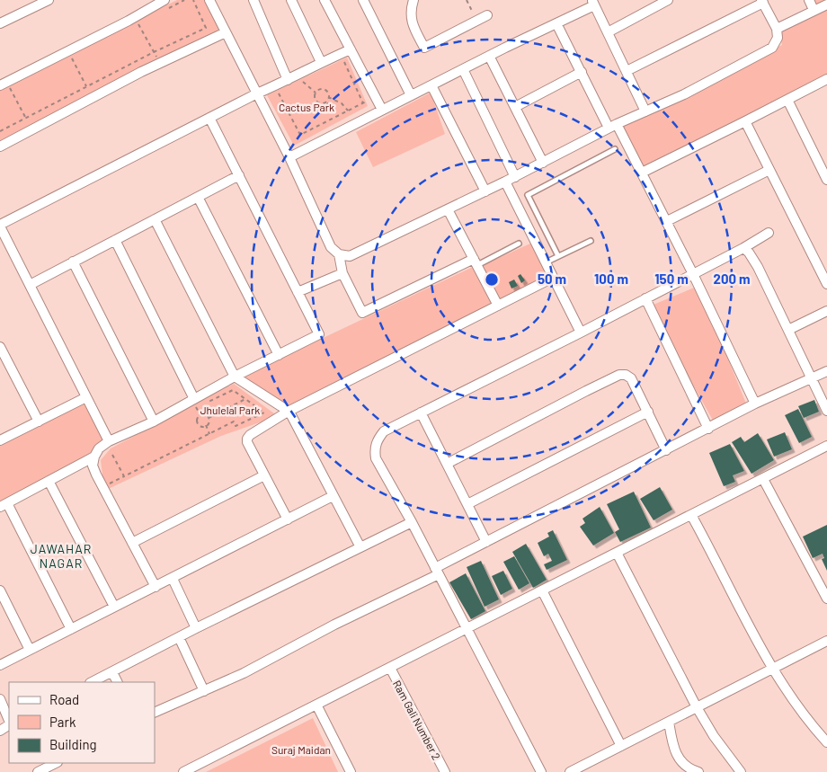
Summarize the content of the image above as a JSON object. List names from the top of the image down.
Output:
{
  "streets": {
    "street": ["Ram Gali Number 2"]
  },
  "districts": ["JAWAHAR NAGAR"],
  "parks": ["Cactus Park", "Jhulelal Park", "Suraj Maidan"],
  "legend": ["Road", "Park", "Building"],
  "rings": [
    "50 m",
    "100 m",
    "150 m",
    "200 m"
  ]
}
